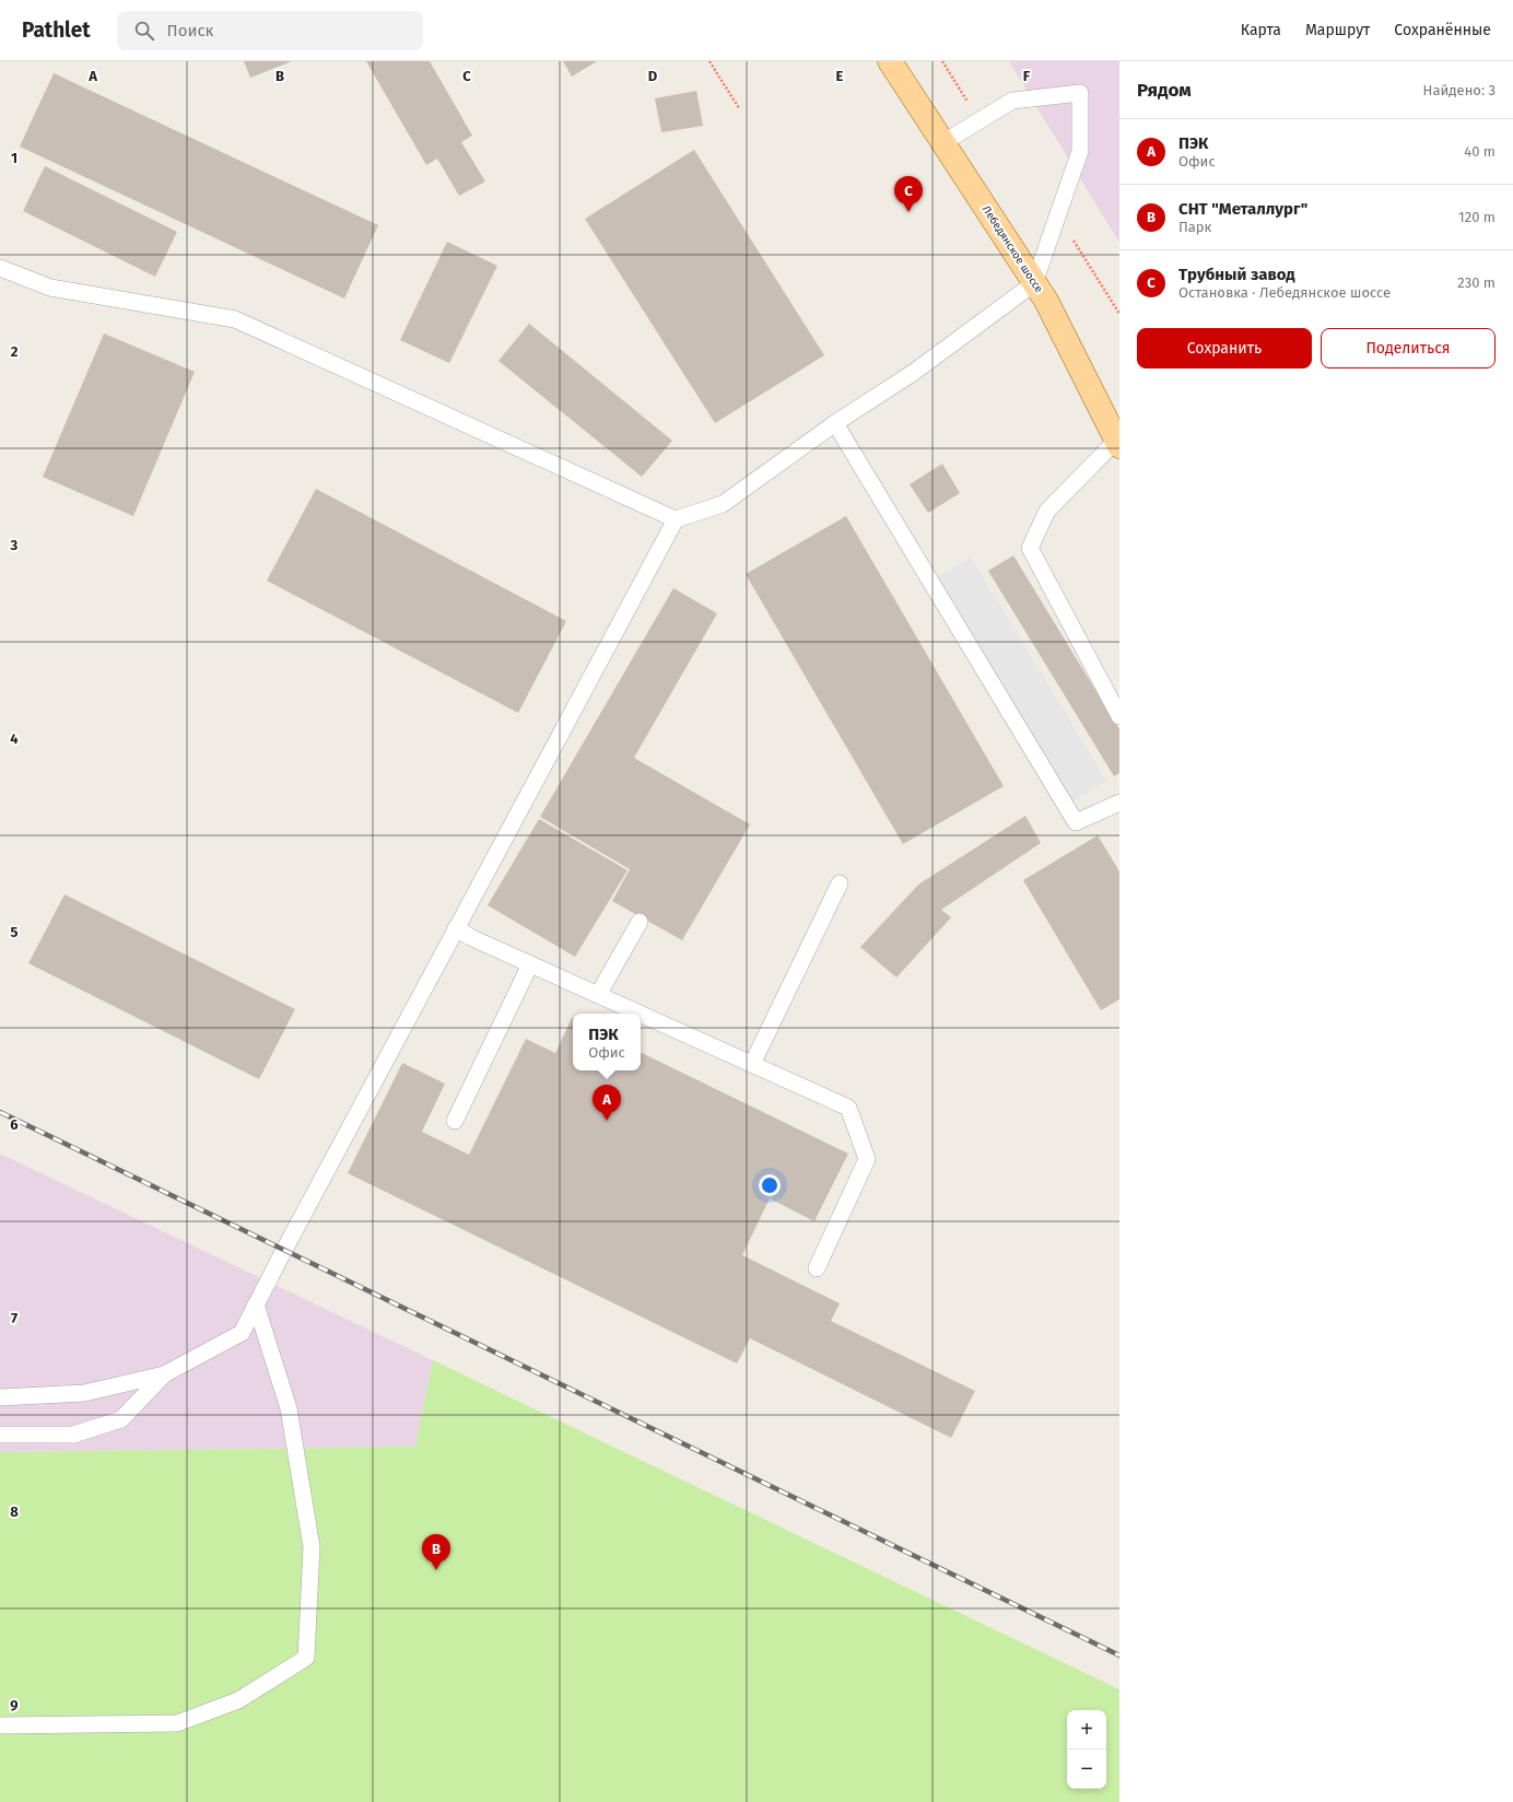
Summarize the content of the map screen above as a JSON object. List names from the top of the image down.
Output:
{
  "streets": {
    "main road": ["Лебедянское шоссе"]
  },
  "page": {
    "header": "Pathlet",
    "search": "Поиск",
    "nav": ["Карта", "Маршрут", "Сохранённые"],
    "heading": ["Рядом", "Найдено: 3"],
    "list": [
      {
        "mark": "A",
        "name": "ПЭК",
        "note": "Офис",
        "value": "40 m"
      },
      {
        "mark": "B",
        "name": "СНТ \"Металлург\"",
        "note": "Парк",
        "value": "120 m"
      },
      {
        "mark": "C",
        "name": "Трубный завод",
        "note": "Остановка · Лебедянское шоссе",
        "value": "230 m"
      }
    ],
    "pins": ["C", "A", "B"],
    "buttons": ["Сохранить", "Поделиться"],
    "popup": ["ПЭК", "Офис"],
    "map_buttons": ["+", "−"]
  },
  "grid": {
    "columns": [
      "A",
      "B",
      "C",
      "D",
      "E",
      "F"
    ],
    "rows": [
      "1",
      "2",
      "3",
      "4",
      "5",
      "6",
      "7",
      "8",
      "9"
    ]
  }
}
